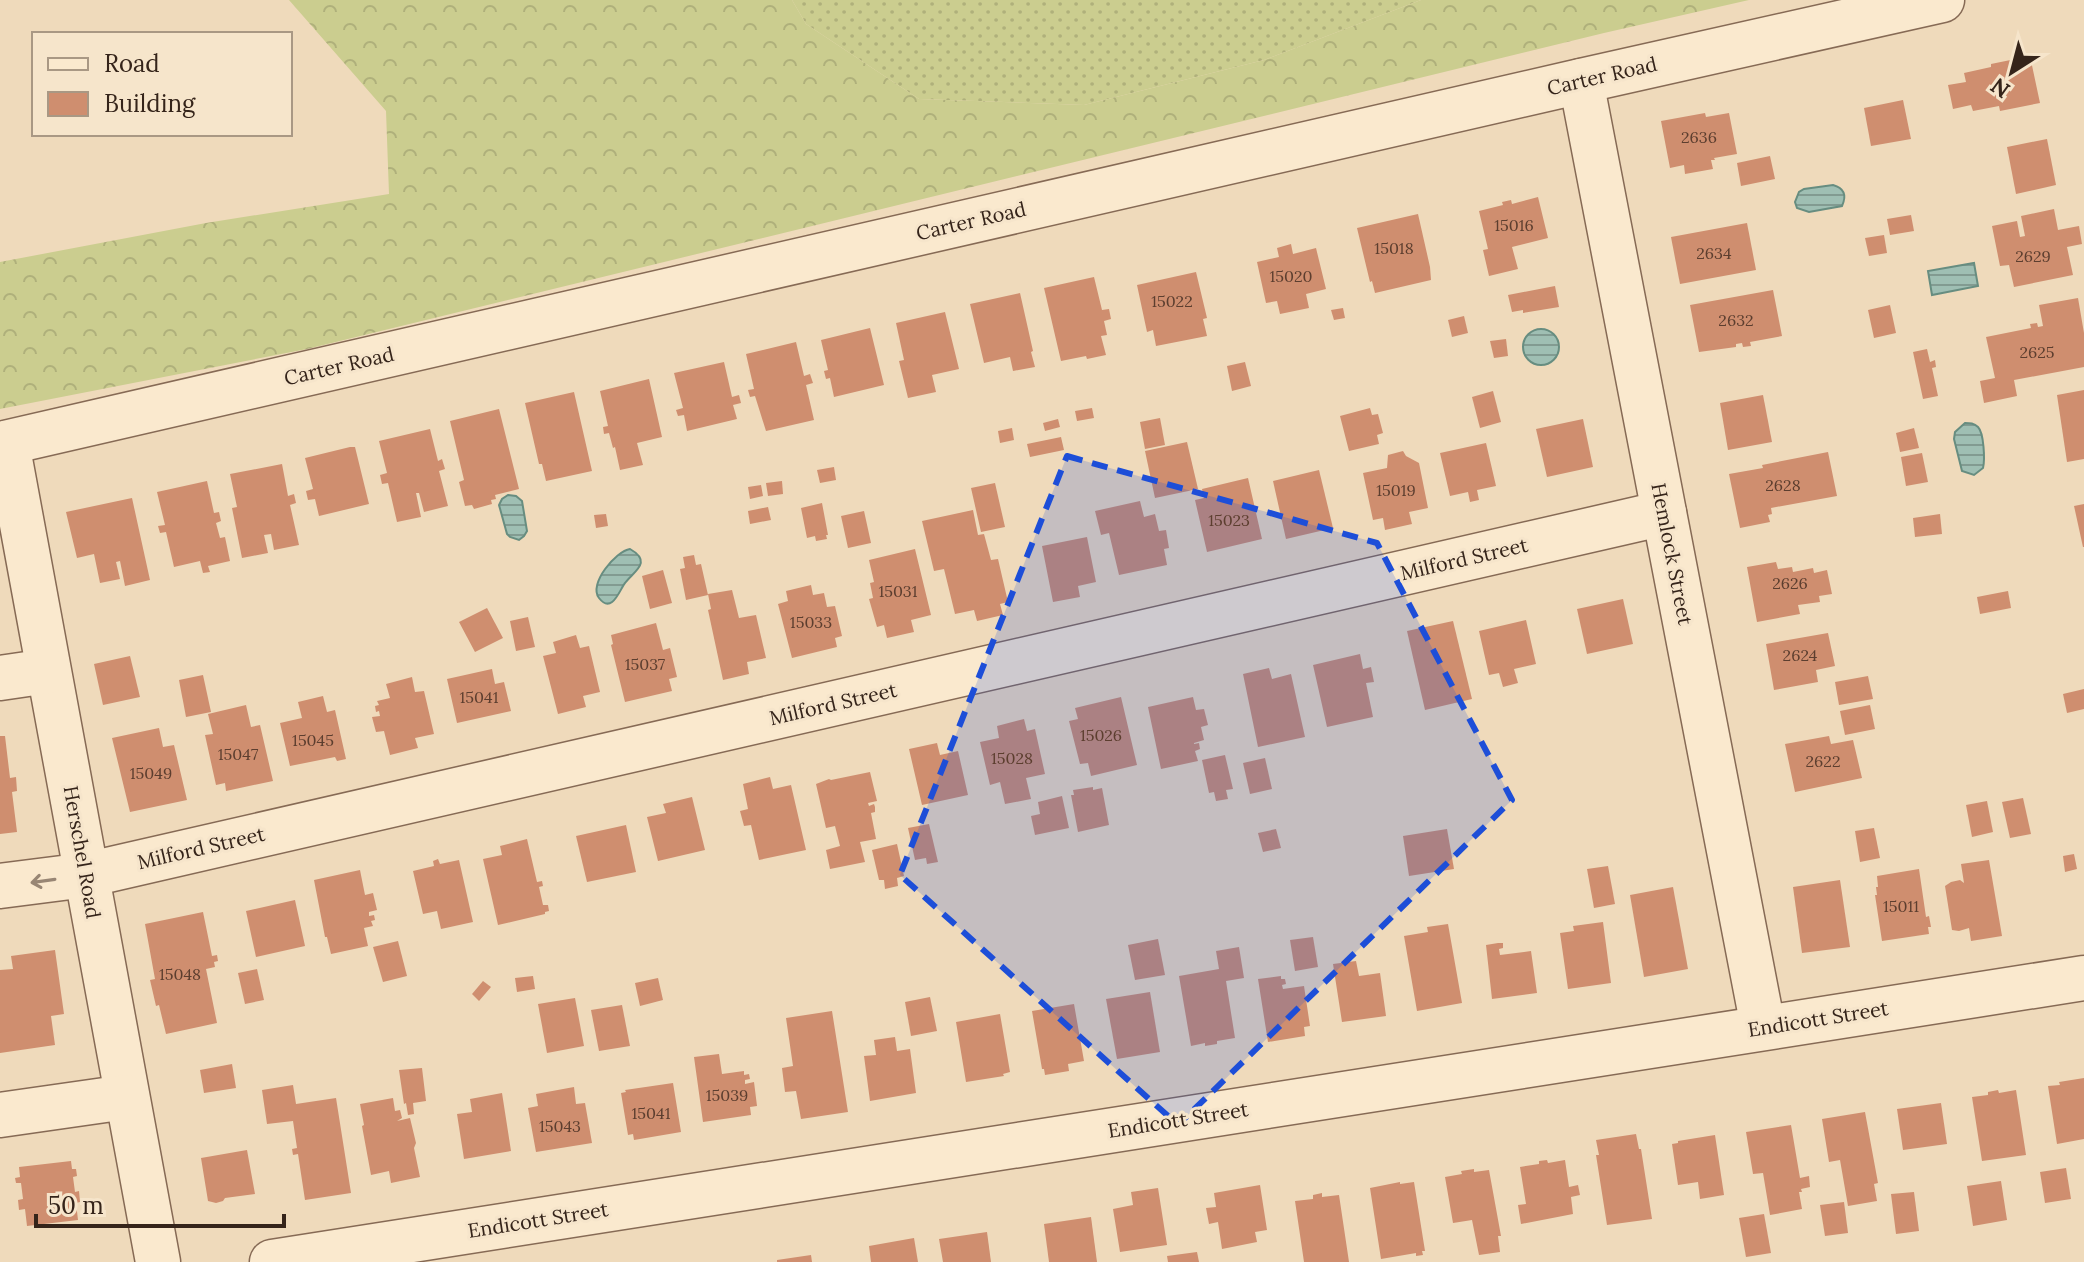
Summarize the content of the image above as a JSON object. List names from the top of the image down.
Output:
{
  "streets": {
    "street": [
      "Carter Road",
      "Hemlock Street",
      "Milford Street",
      "Herschel Road",
      "Endicott Street"
    ]
  },
  "crossings": [
    ["Carter Road", "Hemlock Street"],
    ["Carter Road", "Herschel Road"],
    ["Hemlock Street", "Milford Street"],
    ["Hemlock Street", "Endicott Street"],
    ["Milford Street", "Herschel Road"]
  ],
  "house_numbers": [
    "2636",
    "15016",
    "15018",
    "2634",
    "2629",
    "15020",
    "15022",
    "2632",
    "2625",
    "2628",
    "15019",
    "15023",
    "2626",
    "15031",
    "15033",
    "2624",
    "15037",
    "15041",
    "15026",
    "15045",
    "15047",
    "15028",
    "2622",
    "15049",
    "15011",
    "15048",
    "15039",
    "15041",
    "15043"
  ],
  "legend": ["Road", "Building"],
  "scale_bar": "50 m",
  "north": "bottom left"
}
